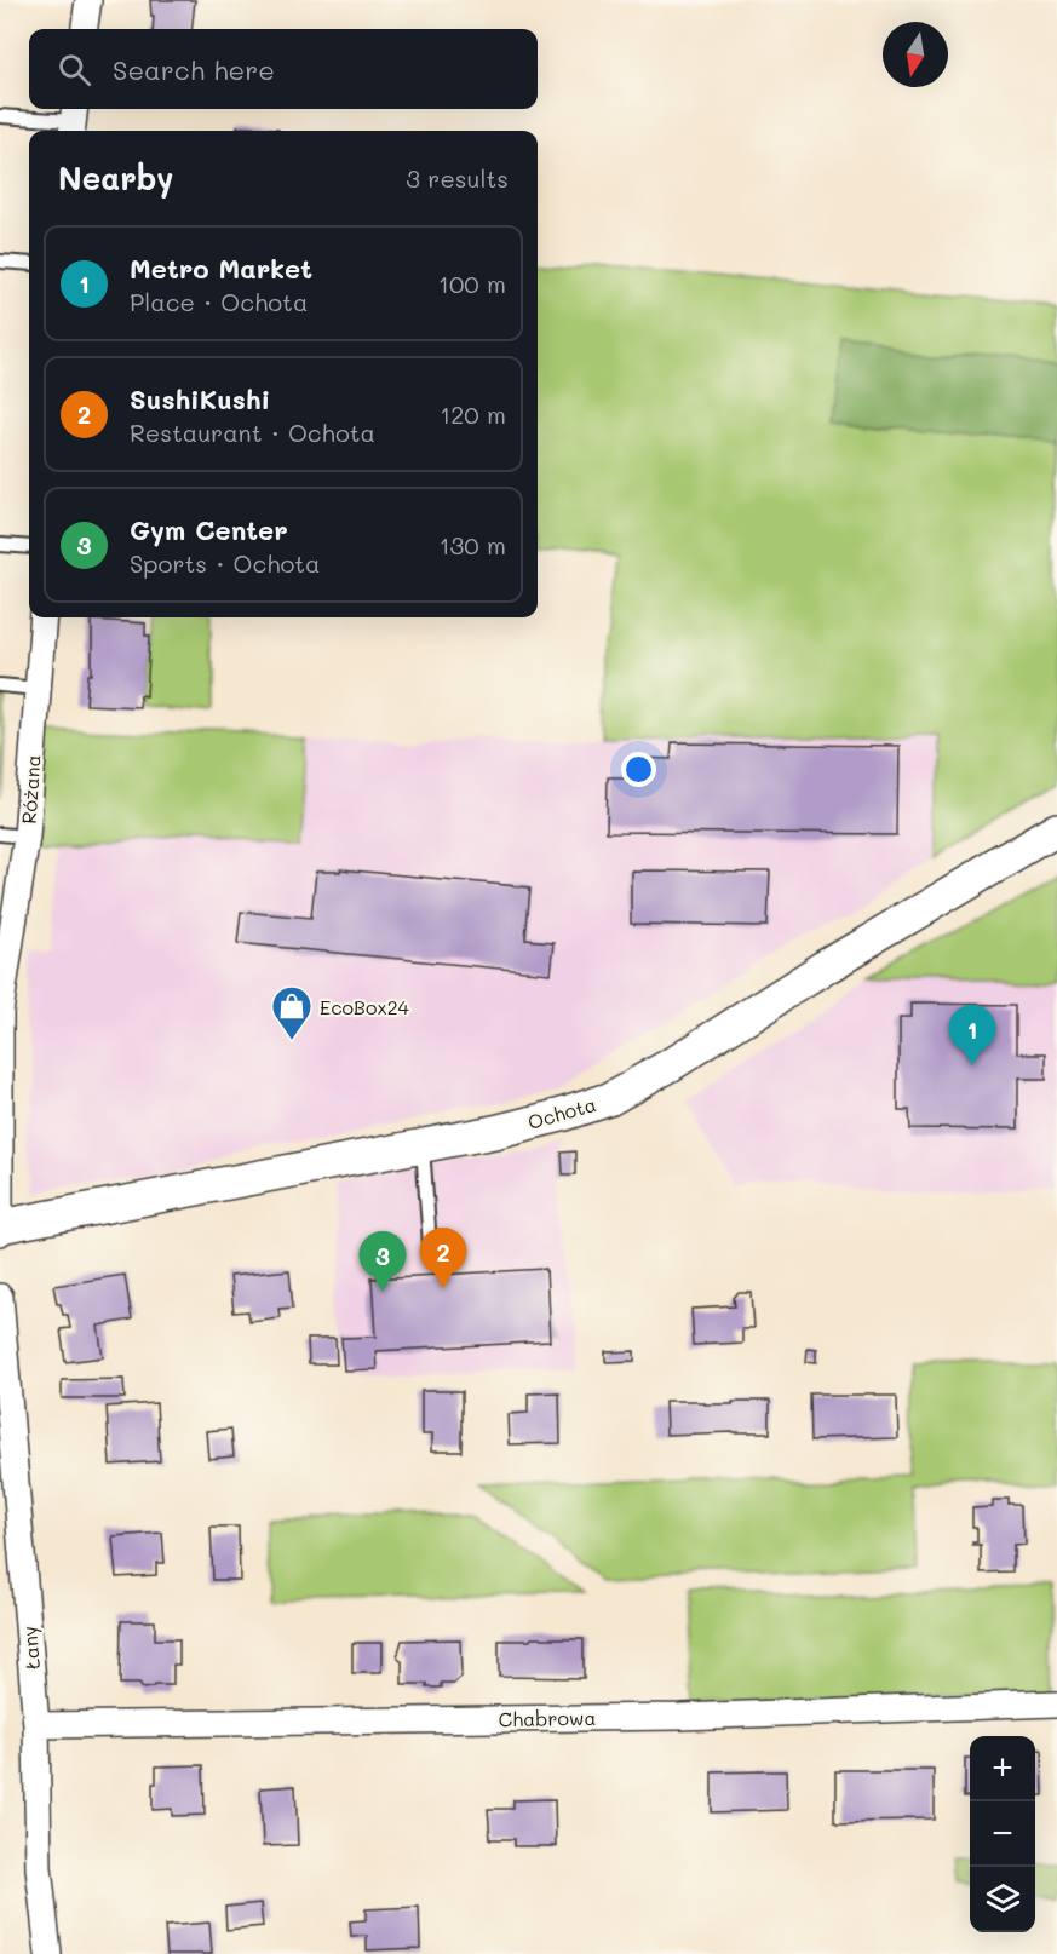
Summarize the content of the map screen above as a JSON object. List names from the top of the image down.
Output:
{
  "streets": {
    "street": [
      "Różana",
      "Ochota",
      "Łany",
      "Chabrowa"
    ]
  },
  "crossings": [
    ["Różana", "Ochota"],
    ["Łany", "Chabrowa"]
  ],
  "places": {
    "shop": ["EcoBox24"]
  },
  "north": "bottom",
  "page": {
    "search": "Search here",
    "heading": ["Nearby", "3 results"],
    "list": [
      {
        "mark": "1",
        "name": "Metro Market",
        "note": "Place · Ochota",
        "value": "100 m"
      },
      {
        "mark": "2",
        "name": "SushiKushi",
        "note": "Restaurant · Ochota",
        "value": "120 m"
      },
      {
        "mark": "3",
        "name": "Gym Center",
        "note": "Sports · Ochota",
        "value": "130 m"
      }
    ],
    "pins": ["1", "2", "3"],
    "map_buttons": ["+", "−"]
  }
}
